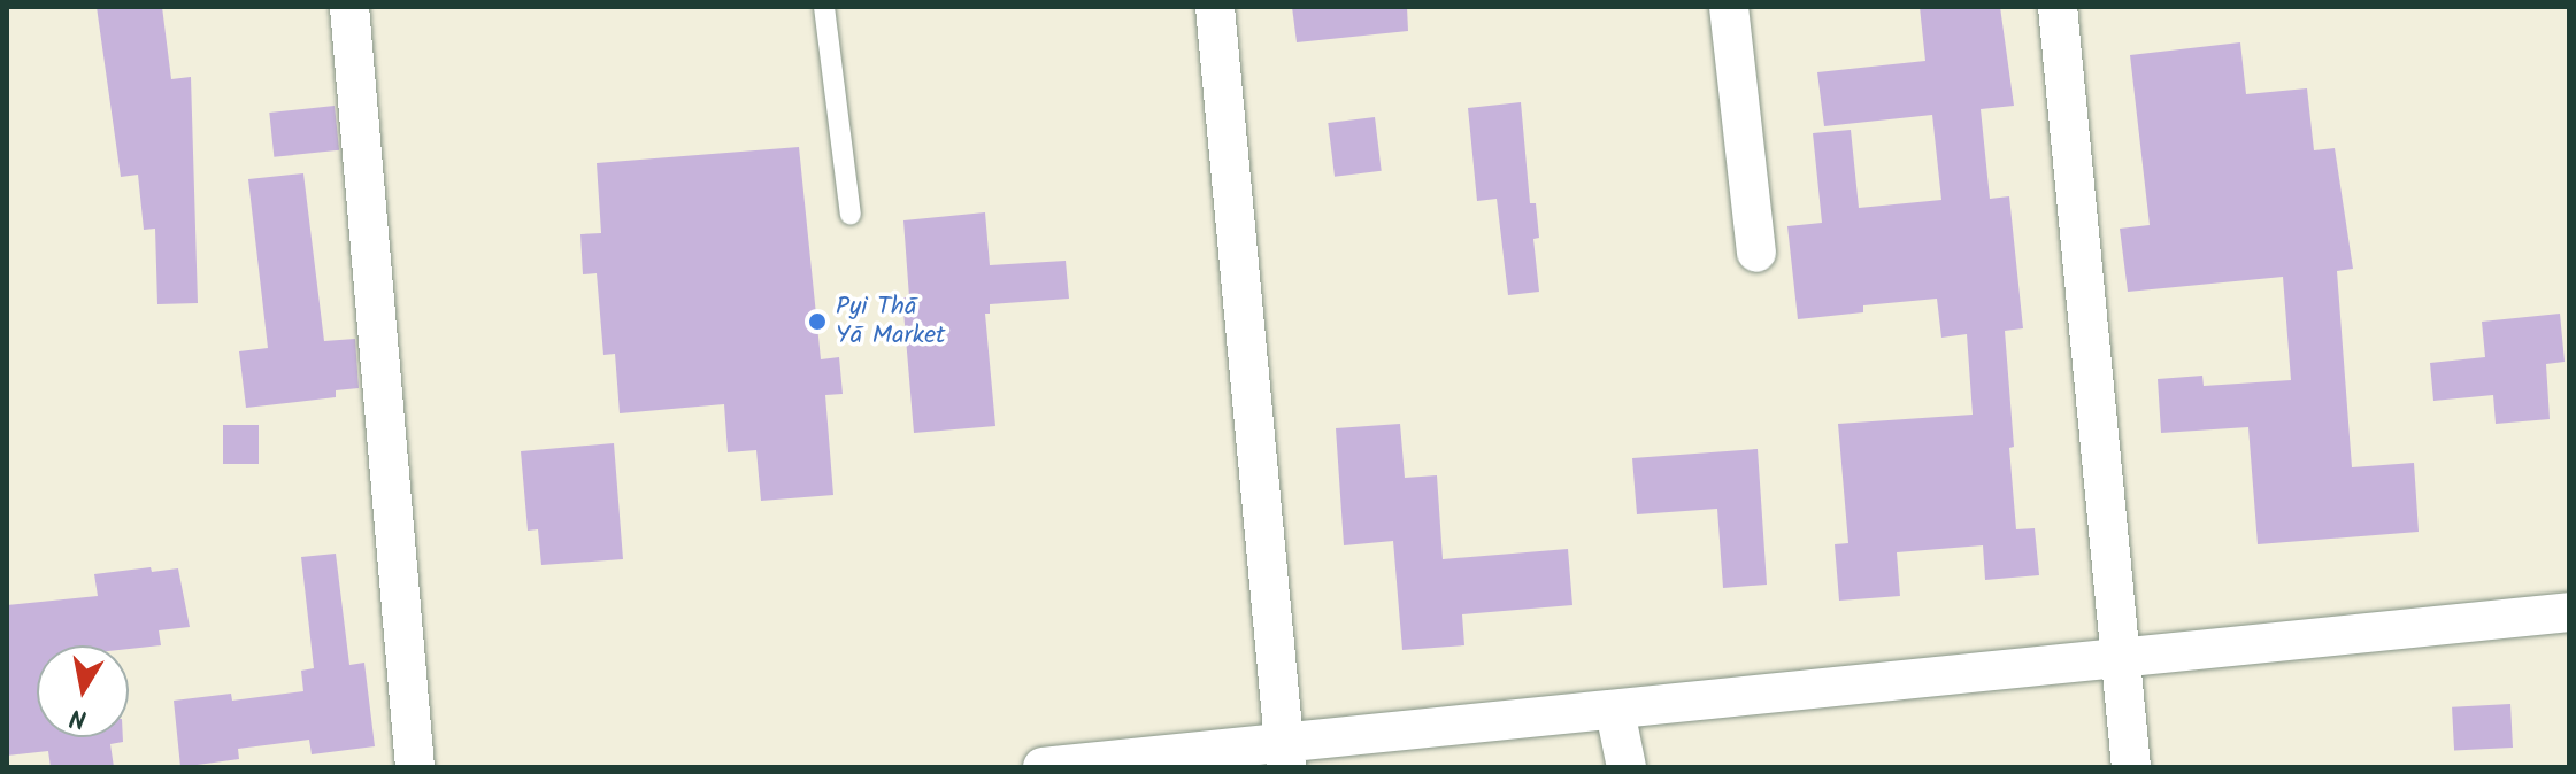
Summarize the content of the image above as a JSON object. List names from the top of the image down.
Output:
{
  "places": ["Pyi Thā Yā Market"],
  "north": "bottom"
}
